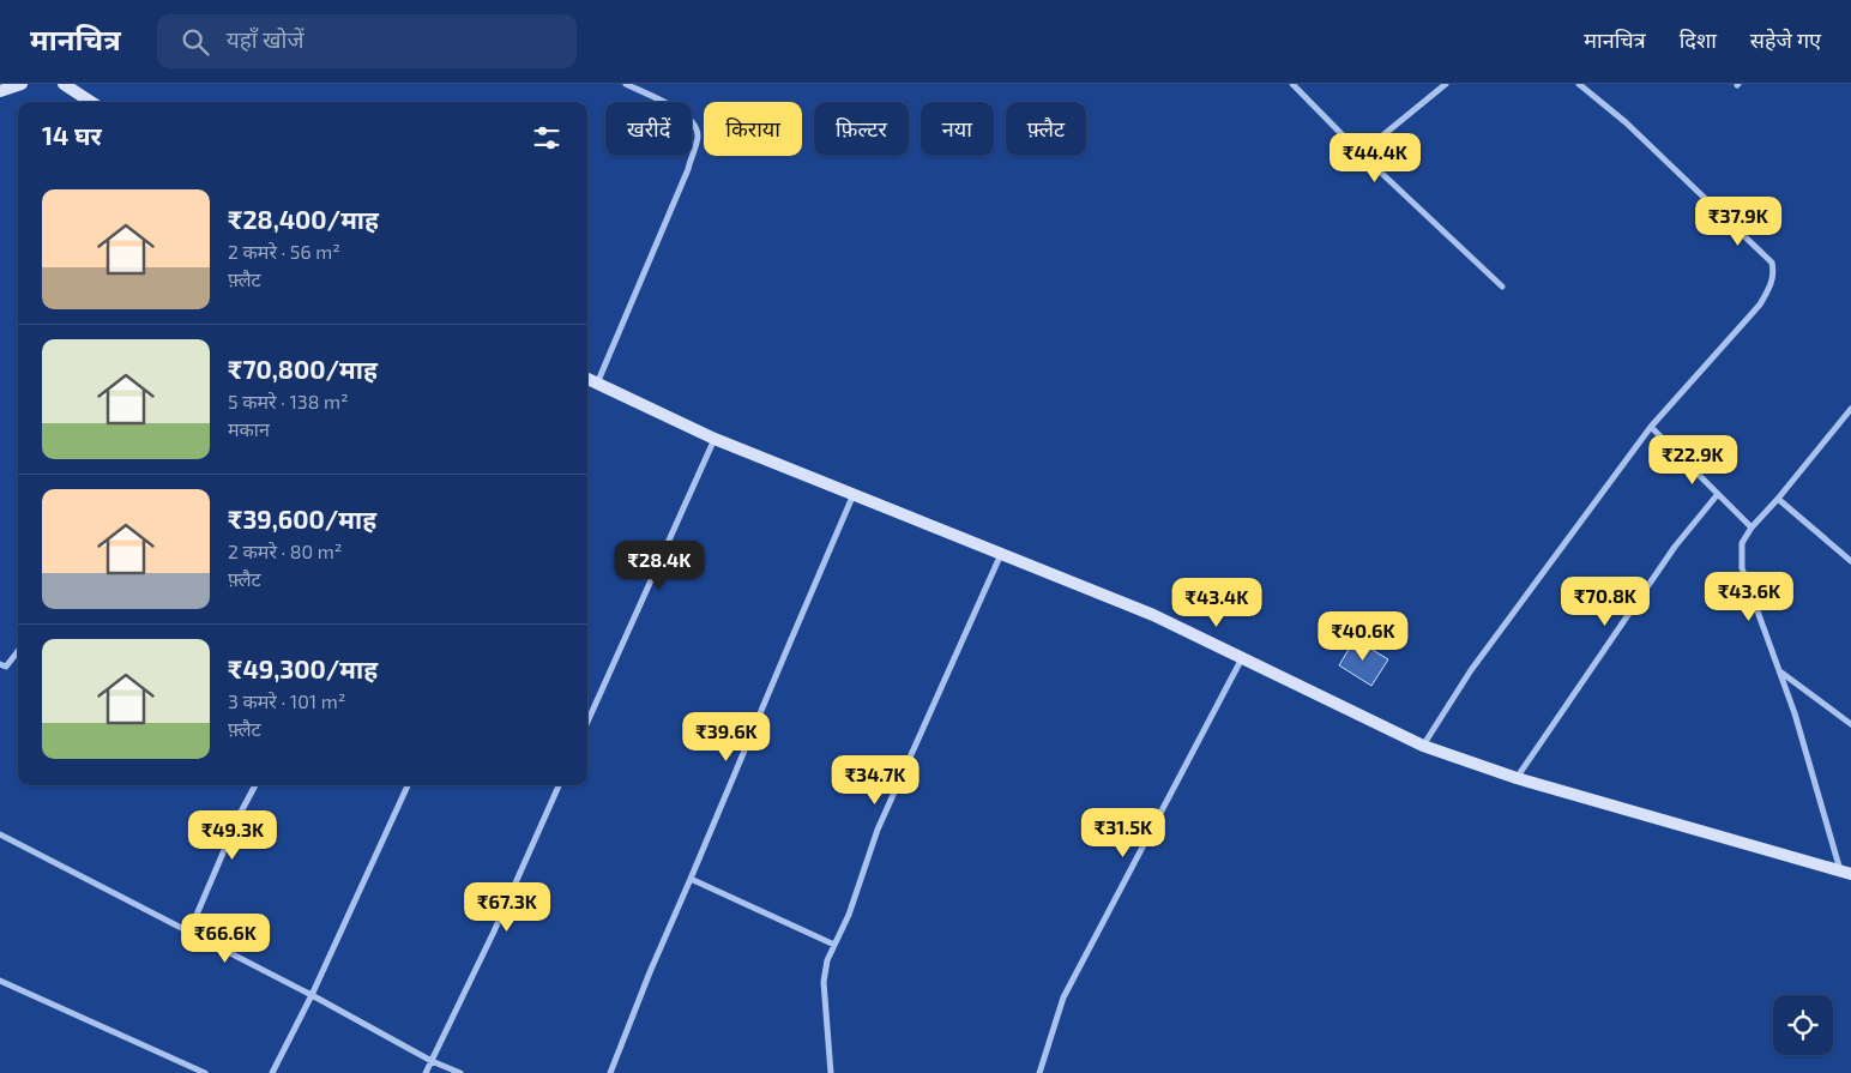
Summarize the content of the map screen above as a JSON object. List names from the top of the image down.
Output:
{
  "page": {
    "header": "मानचित्र",
    "search": "यहाँ खोजें",
    "nav": ["मानचित्र", "दिशा", "सहेजे गए"],
    "chip": [
      "खरीदें",
      "किराया",
      "फ़िल्टर",
      "नया",
      "फ़्लैट"
    ],
    "heading": "14 घर",
    "price": [
      "₹44.4K",
      "₹37.9K",
      "₹22.9K",
      "₹28.4K",
      "₹43.6K",
      "₹70.8K",
      "₹43.4K",
      "₹40.6K",
      "₹39.6K",
      "₹34.7K",
      "₹31.5K",
      "₹49.3K",
      "₹67.3K",
      "₹66.6K"
    ],
    "list": [
      {
        "name": "₹28,400/माह",
        "note": "2 कमरे · 56 m² · फ़्लैट"
      },
      {
        "name": "₹70,800/माह",
        "note": "5 कमरे · 138 m² · मकान"
      },
      {
        "name": "₹39,600/माह",
        "note": "2 कमरे · 80 m² · फ़्लैट"
      },
      {
        "name": "₹49,300/माह",
        "note": "3 कमरे · 101 m² · फ़्लैट"
      }
    ]
  }
}
